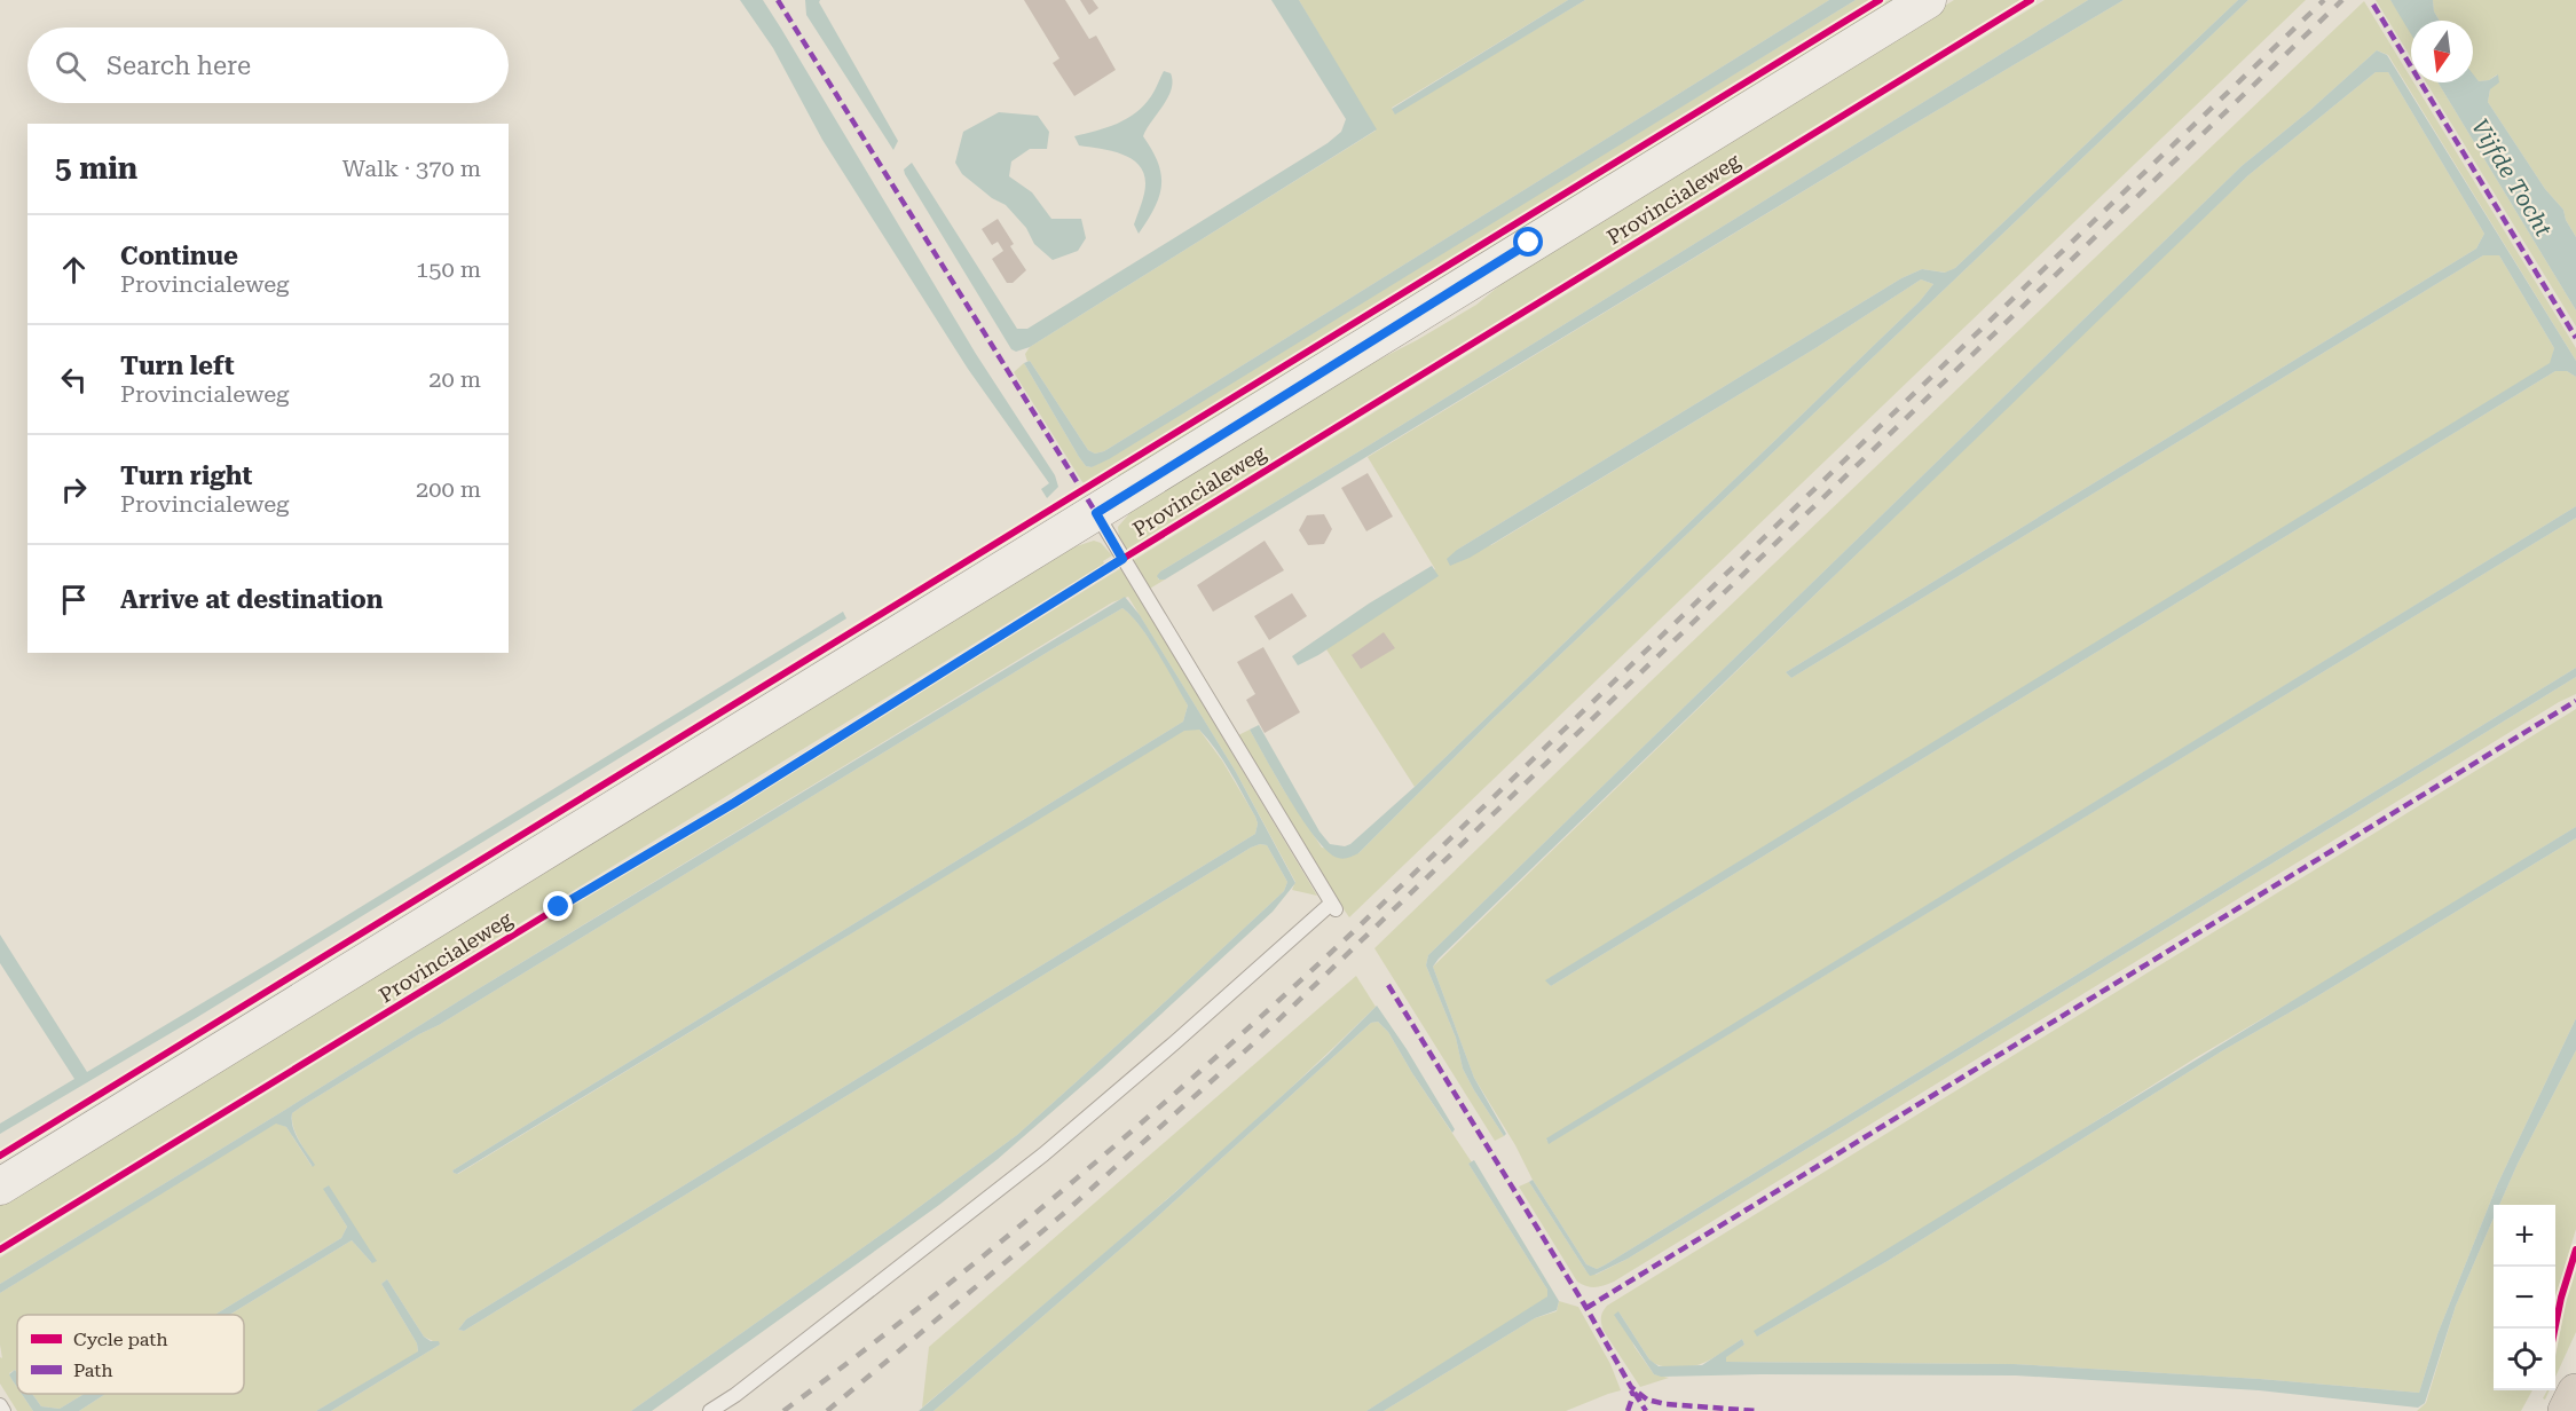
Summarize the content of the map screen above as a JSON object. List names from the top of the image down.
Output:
{
  "streets": {
    "main road": ["Provincialeweg"]
  },
  "water": ["Vijfde Tocht"],
  "legend": ["Cycle path", "Path"],
  "north": "bottom",
  "page": {
    "search": "Search here",
    "heading": ["5 min", "Walk · 370 m"],
    "list": [
      ["Continue", "Provincialeweg", "150 m"],
      ["Turn left", "Provincialeweg", "20 m"],
      ["Turn right", "Provincialeweg", "200 m"],
      "Arrive at destination"
    ],
    "map_buttons": ["+", "−"]
  }
}
